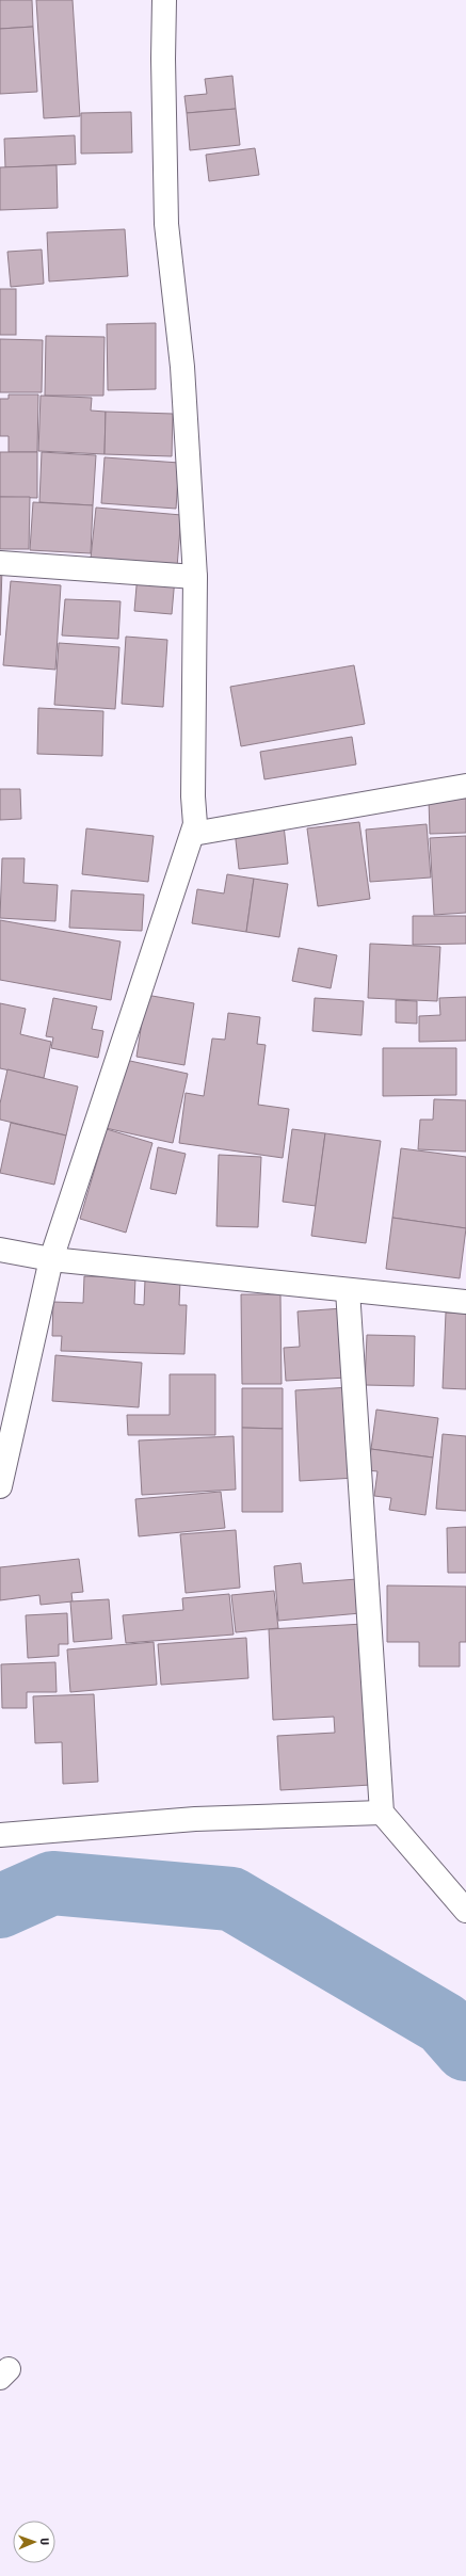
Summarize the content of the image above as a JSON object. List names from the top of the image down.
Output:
{
  "north": "right"
}
